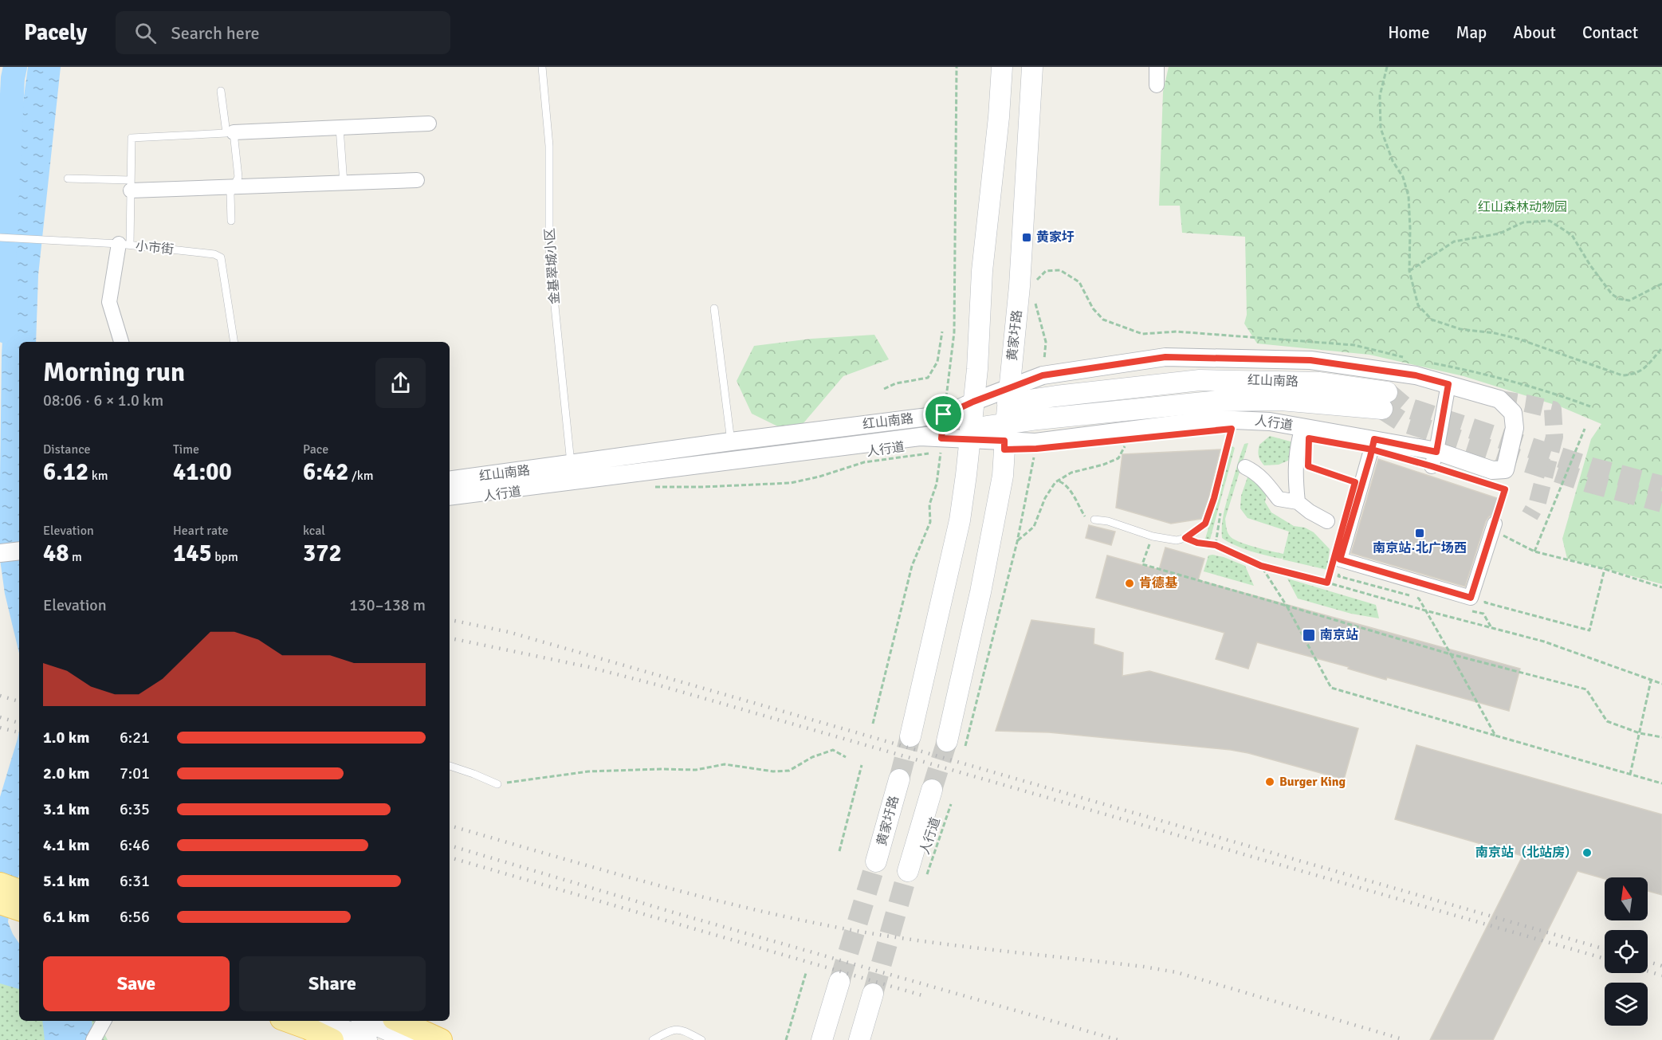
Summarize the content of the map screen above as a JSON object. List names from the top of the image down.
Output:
{
  "streets": {
    "main road": ["黄家圩路", "红山南路"],
    "lane": ["小市街", "金基翠城小区"],
    "path": ["人行道"]
  },
  "crossings": [
    ["金基翠城小区", "红山南路"],
    ["黄家圩路", "红山南路"]
  ],
  "parks": ["红山森林动物园"],
  "places": {
    "transit": ["黄家圩", "南京站·北广场西", "南京站"],
    "other": ["肯德基", "Burger King", "南京站（北站房）"]
  },
  "north": "top",
  "page": {
    "header": "Pacely",
    "search": "Search here",
    "nav": [
      "Home",
      "Map",
      "About",
      "Contact"
    ],
    "heading": ["Morning run", "08:06 · 6 × 1.0 km"],
    "stats": [
      ["Distance", "6.12 km"],
      ["Time", "41:00"],
      ["Pace", "6:42 /km"],
      ["Elevation", "48 m"],
      ["Heart rate", "145 bpm"],
      ["kcal", "372"]
    ],
    "chart": ["Elevation", "130–138 m"],
    "list": [
      {
        "name": "1.0 km",
        "note": "6:21"
      },
      {
        "name": "2.0 km",
        "note": "7:01"
      },
      {
        "name": "3.1 km",
        "note": "6:35"
      },
      {
        "name": "4.1 km",
        "note": "6:46"
      },
      {
        "name": "5.1 km",
        "note": "6:31"
      },
      {
        "name": "6.1 km",
        "note": "6:56"
      }
    ],
    "buttons": ["Save", "Share"]
  }
}
